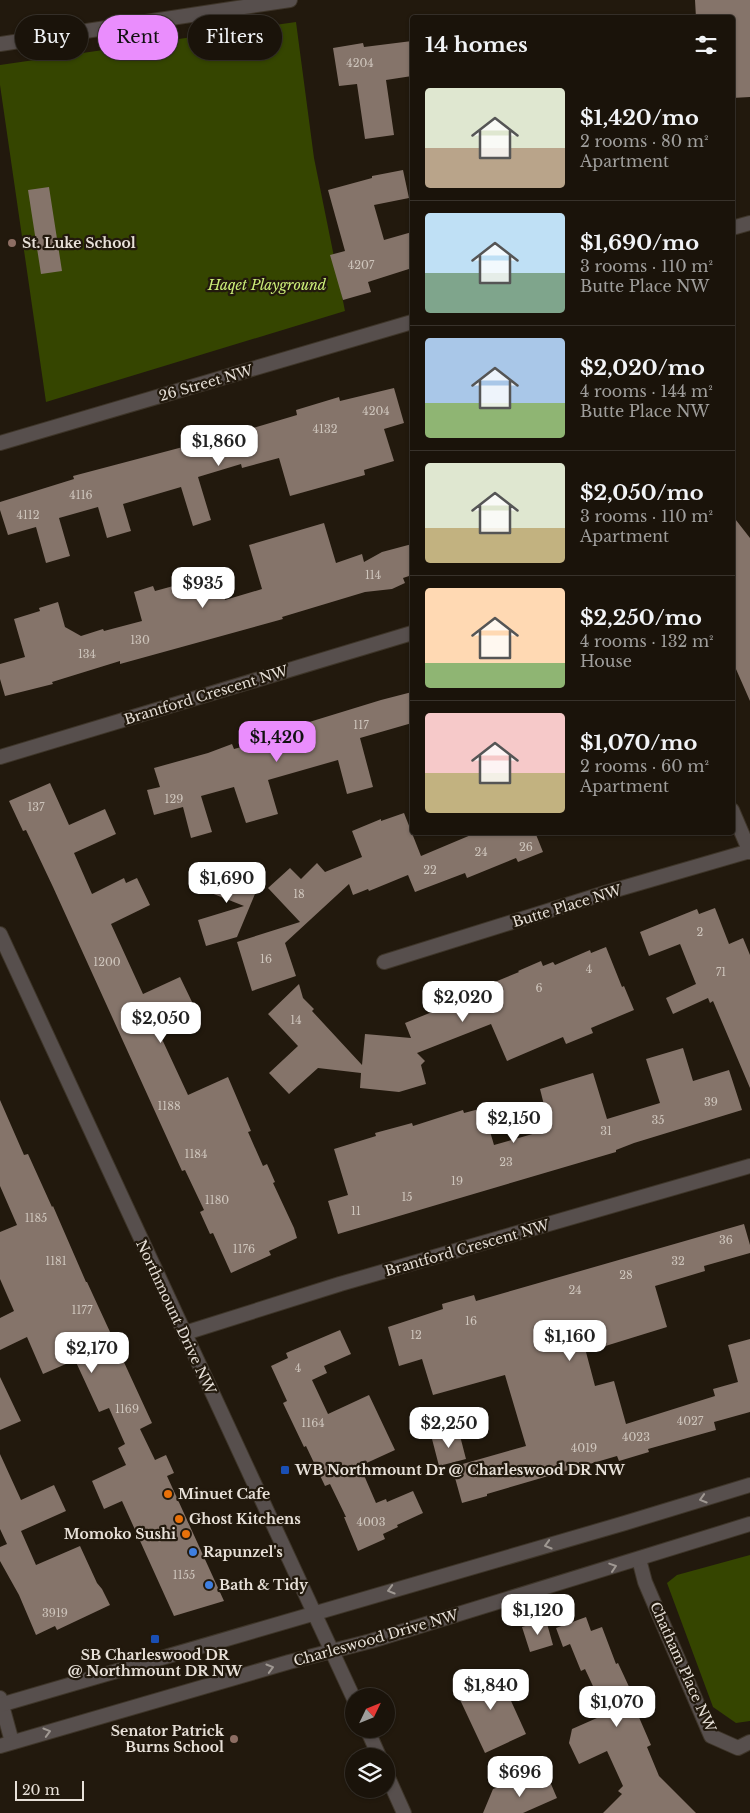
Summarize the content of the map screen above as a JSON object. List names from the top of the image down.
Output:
{
  "streets": {
    "street": [
      "26 Street NW",
      "Brantford Crescent NW",
      "Butte Place NW",
      "Northmount Drive NW",
      "Charleswood Drive NW",
      "Chatham Place NW"
    ]
  },
  "crossings": [
    ["Brantford Crescent NW", "Northmount Drive NW"],
    ["Northmount Drive NW", "Charleswood Drive NW"],
    ["Charleswood Drive NW", "Chatham Place NW"]
  ],
  "parks": ["Haqet Playground"],
  "places": {
    "other": [
      "St. Luke School",
      "Minuet Cafe",
      "Ghost Kitchens",
      "Momoko Sushi",
      "Rapunzel's",
      "Bath & Tidy",
      "Senator Patrick Burns School"
    ],
    "transit": ["WB Northmount Dr @ Charleswood DR NW", "SB Charleswood DR @ Northmount DR NW"]
  },
  "house_numbers": [
    "4204",
    "4207",
    "4204",
    "4132",
    "4116",
    "4112",
    "114",
    "130",
    "134",
    "117",
    "129",
    "137",
    "26",
    "24",
    "22",
    "18",
    "2",
    "16",
    "1200",
    "4",
    "71",
    "6",
    "14",
    "39",
    "1188",
    "35",
    "31",
    "1184",
    "23",
    "19",
    "15",
    "1180",
    "11",
    "1185",
    "36",
    "1176",
    "1181",
    "32",
    "28",
    "24",
    "1177",
    "16",
    "12",
    "4",
    "1169",
    "4027",
    "1164",
    "4023",
    "4019",
    "4003",
    "1155",
    "3919"
  ],
  "scale_bar": "20 m",
  "north": "top right",
  "page": {
    "chip": ["Buy", "Rent", "Filters"],
    "heading": "14 homes",
    "list": [
      {
        "name": "$1,420/mo",
        "note": "2 rooms · 80 m² · Apartment"
      },
      {
        "name": "$1,690/mo",
        "note": "3 rooms · 110 m² · Butte Place NW"
      },
      {
        "name": "$2,020/mo",
        "note": "4 rooms · 144 m² · Butte Place NW"
      },
      {
        "name": "$2,050/mo",
        "note": "3 rooms · 110 m² · Apartment"
      },
      {
        "name": "$2,250/mo",
        "note": "4 rooms · 132 m² · House"
      },
      {
        "name": "$1,070/mo",
        "note": "2 rooms · 60 m² · Apartment"
      }
    ],
    "price": [
      "$1,860",
      "$935",
      "$1,420",
      "$1,690",
      "$2,020",
      "$2,050",
      "$2,150",
      "$1,160",
      "$2,170",
      "$2,250",
      "$1,120",
      "$1,840",
      "$1,070",
      "$696"
    ],
    "scale": "20 m"
  }
}
